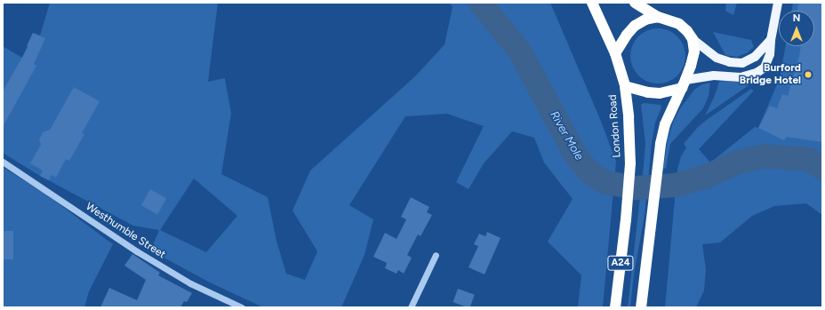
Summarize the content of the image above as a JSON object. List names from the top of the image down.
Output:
{
  "streets": {
    "highway": ["London Road", "A24"],
    "street": ["Westhumble Street"]
  },
  "crossings": [
    ["London Road", "A24"]
  ],
  "water": ["River Mole"],
  "places": ["Burford Bridge Hotel"],
  "north": "top"
}
